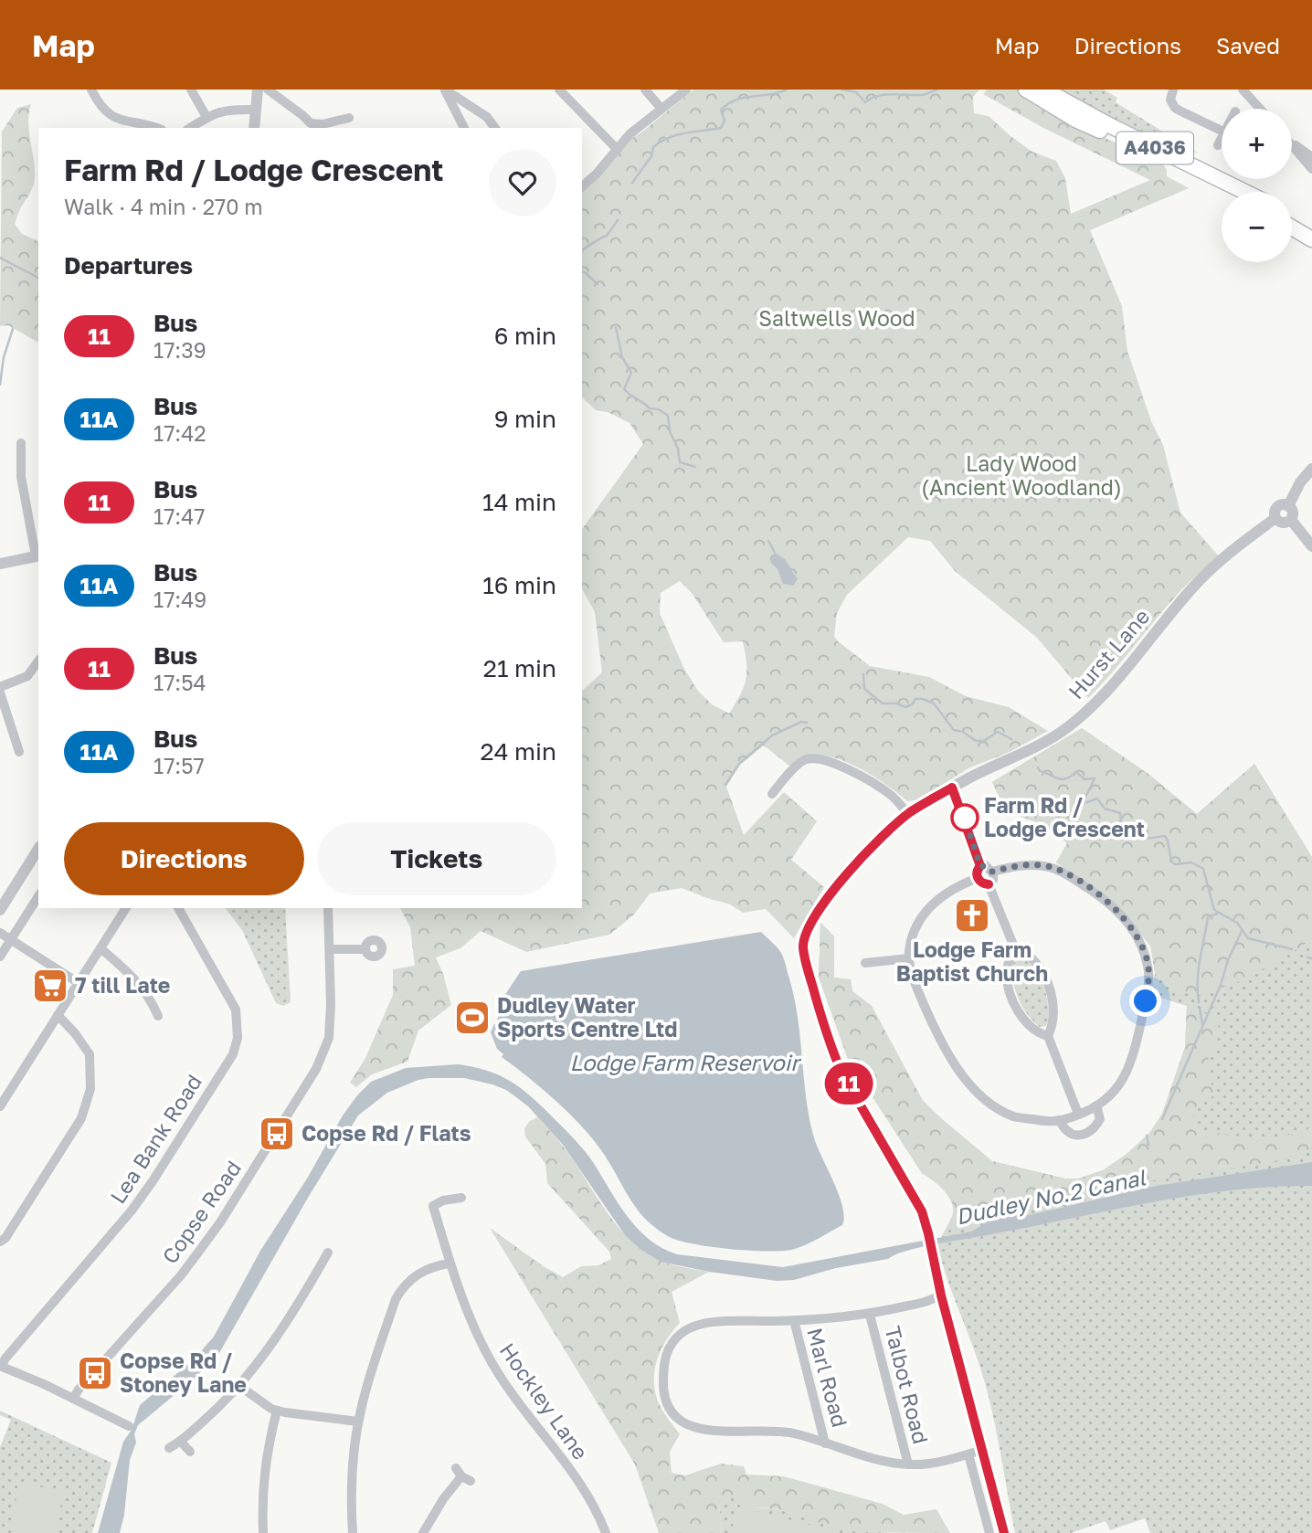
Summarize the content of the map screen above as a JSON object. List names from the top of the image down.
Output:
{
  "streets": {
    "highway": ["A4036"],
    "street": [
      "Hurst Lane",
      "Lea Bank Road",
      "Copse Road",
      "Marl Road",
      "Talbot Road",
      "Hockley Lane"
    ]
  },
  "water": ["Lodge Farm Reservoir", "Dudley No.2 Canal"],
  "parks": ["Saltwells Wood", "Lady Wood (Ancient Woodland)"],
  "places": {
    "other": ["Farm Rd / Lodge Crescent"],
    "church": ["Lodge Farm Baptist Church"],
    "supermarket": ["7 till Late"],
    "sports": ["Dudley Water Sports Centre Ltd"],
    "bus stop": ["Copse Rd / Flats", "Copse Rd / Stoney Lane"]
  },
  "lines": ["bus line 11"],
  "page": {
    "header": "Map",
    "nav": ["Map", "Directions", "Saved"],
    "on_map": "11",
    "map_buttons": ["+", "−"],
    "heading": [
      ["Farm Rd / Lodge Crescent", "Walk · 4 min · 270 m"],
      "Departures"
    ],
    "list": [
      {
        "mark": "11",
        "name": "Bus",
        "note": "17:39",
        "value": "6 min"
      },
      {
        "mark": "11A",
        "name": "Bus",
        "note": "17:42",
        "value": "9 min"
      },
      {
        "mark": "11",
        "name": "Bus",
        "note": "17:47",
        "value": "14 min"
      },
      {
        "mark": "11A",
        "name": "Bus",
        "note": "17:49",
        "value": "16 min"
      },
      {
        "mark": "11",
        "name": "Bus",
        "note": "17:54",
        "value": "21 min"
      },
      {
        "mark": "11A",
        "name": "Bus",
        "note": "17:57",
        "value": "24 min"
      }
    ],
    "buttons": ["Directions", "Tickets"]
  }
}
